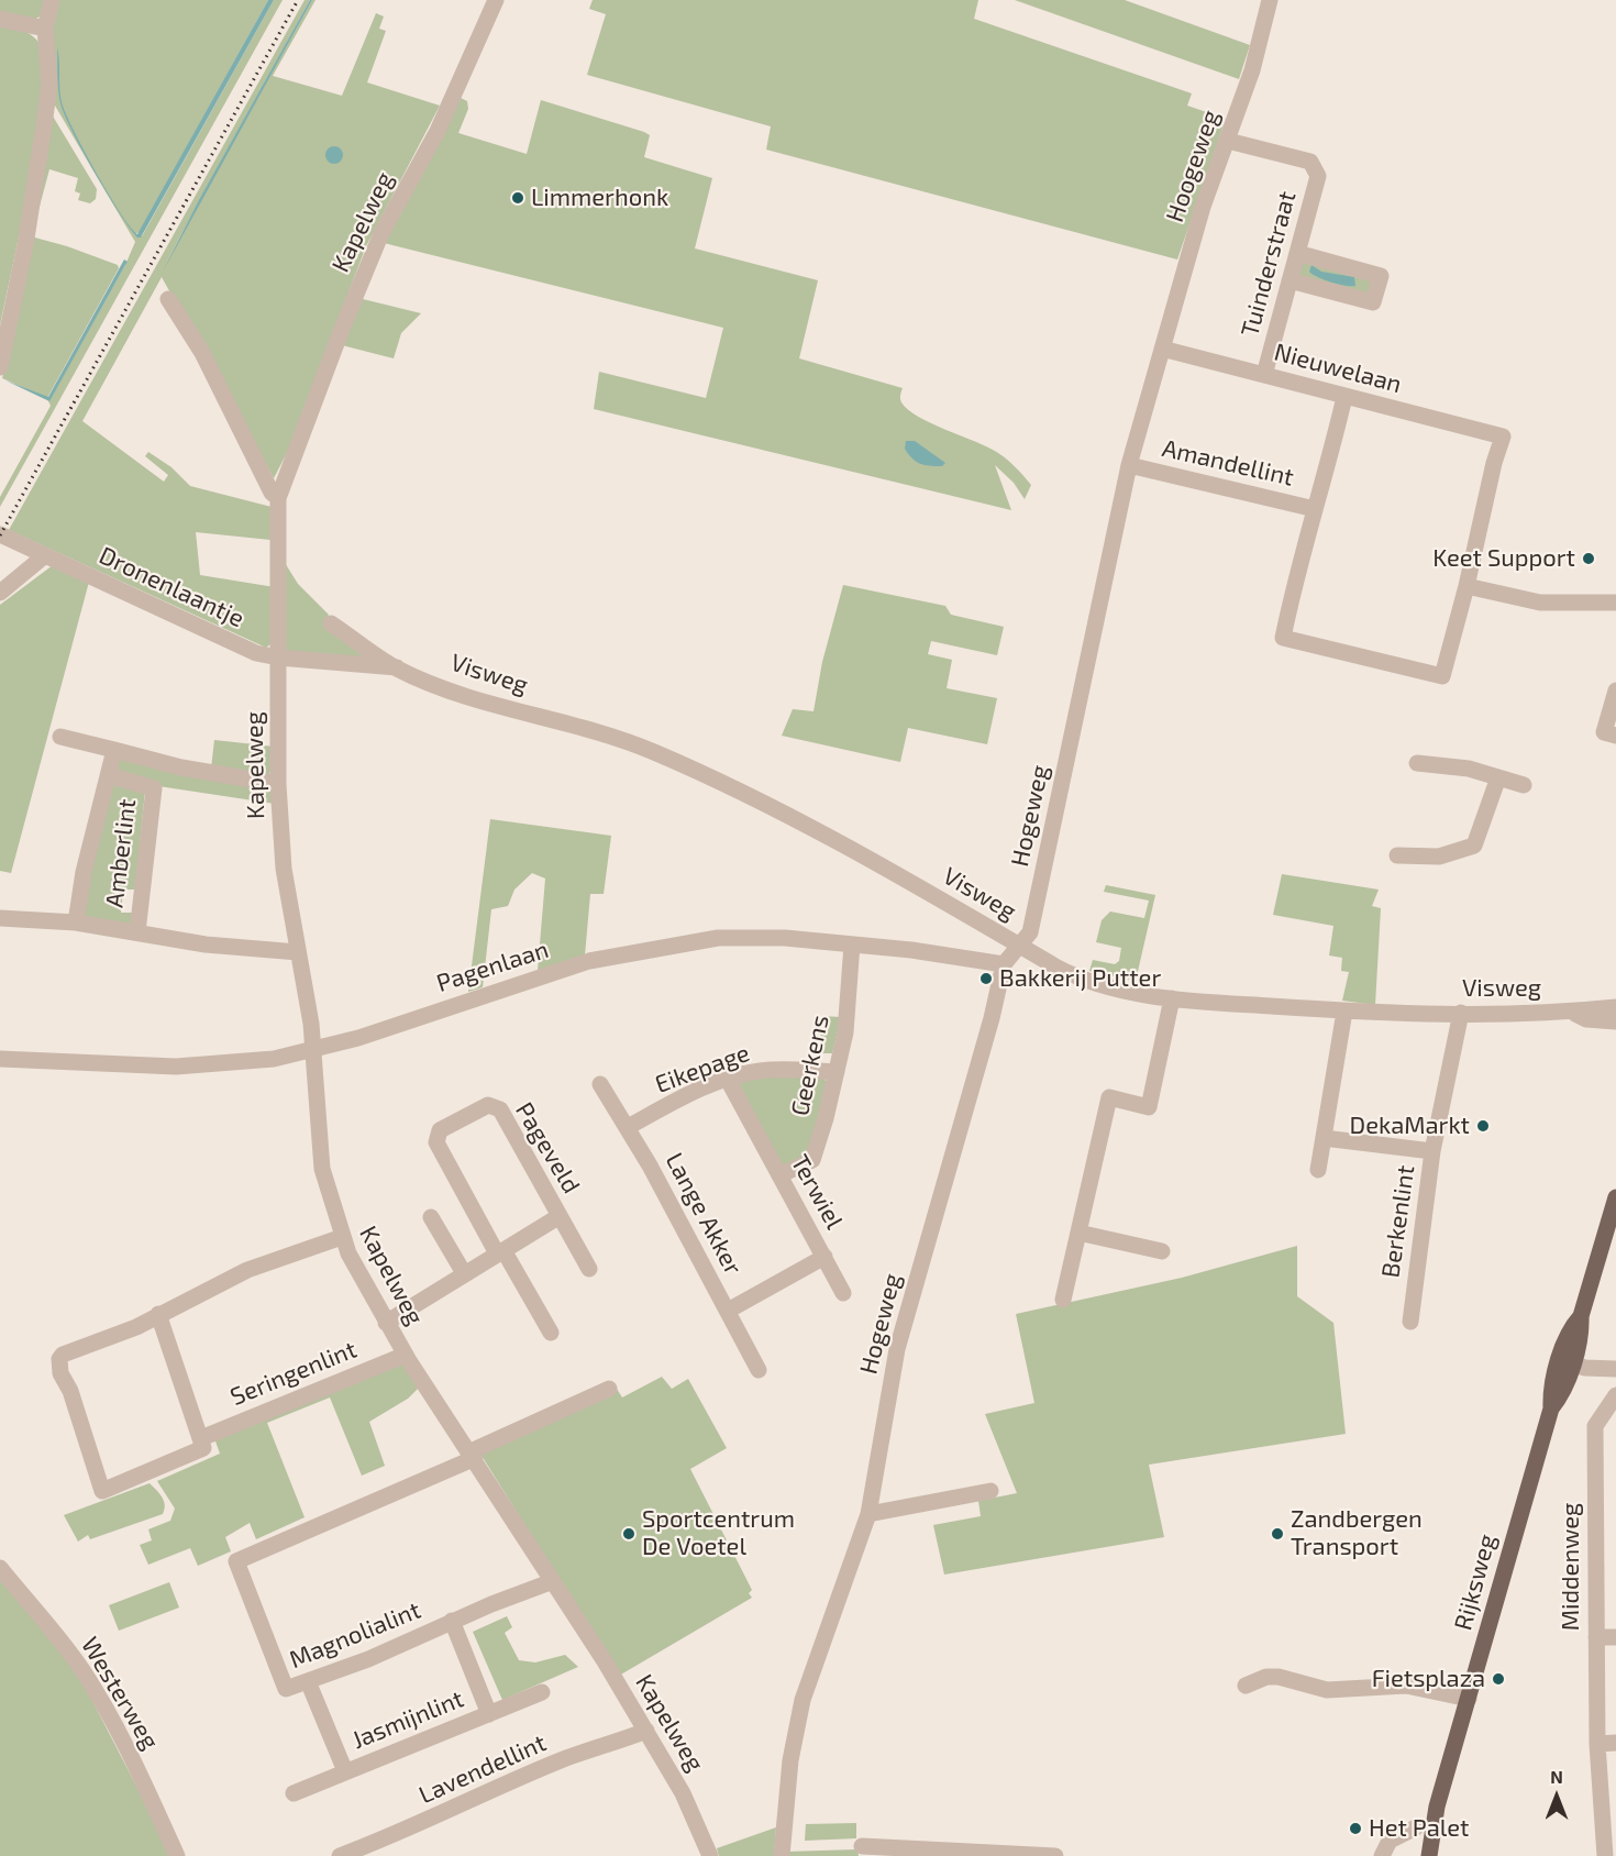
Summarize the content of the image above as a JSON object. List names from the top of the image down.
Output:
{
  "streets": {
    "main road": ["Rijksweg"],
    "street": [
      "Hoogeweg",
      "Kapelweg",
      "Tuinderstraat",
      "Nieuwelaan",
      "Amandellint",
      "Dronenlaantje",
      "Visweg",
      "Hogeweg",
      "Amberlint",
      "Pagenlaan",
      "Geerkens",
      "Eikepage",
      "Pageveld",
      "Terwiel",
      "Lange Akker",
      "Berkenlint",
      "Seringenlint",
      "Middenweg",
      "Magnolialint",
      "Westerweg",
      "Jasmijnlint",
      "Lavendellint"
    ]
  },
  "crossings": [
    ["Hoogeweg", "Tuinderstraat"],
    ["Hoogeweg", "Nieuwelaan"],
    ["Hoogeweg", "Hogeweg"],
    ["Kapelweg", "Dronenlaantje"],
    ["Kapelweg", "Visweg"],
    ["Kapelweg", "Amberlint"],
    ["Kapelweg", "Pagenlaan"],
    ["Kapelweg", "Pageveld"],
    ["Kapelweg", "Seringenlint"],
    ["Kapelweg", "Magnolialint"],
    ["Kapelweg", "Lavendellint"],
    ["Tuinderstraat", "Nieuwelaan"],
    ["Nieuwelaan", "Amandellint"],
    ["Nieuwelaan", "Hogeweg"],
    ["Amandellint", "Hogeweg"],
    ["Dronenlaantje", "Visweg"],
    ["Visweg", "Hogeweg"],
    ["Visweg", "Berkenlint"],
    ["Hogeweg", "Pagenlaan"],
    ["Pagenlaan", "Geerkens"],
    ["Geerkens", "Eikepage"],
    ["Geerkens", "Terwiel"],
    ["Eikepage", "Terwiel"],
    ["Eikepage", "Lange Akker"],
    ["Magnolialint", "Jasmijnlint"]
  ],
  "places": [
    "Limmerhonk",
    "Keet Support",
    "Bakkerij Putter",
    "DekaMarkt",
    "Sportcentrum De Voetel",
    "Zandbergen Transport",
    "Fietsplaza",
    "Het Palet"
  ],
  "north": "top"
}
